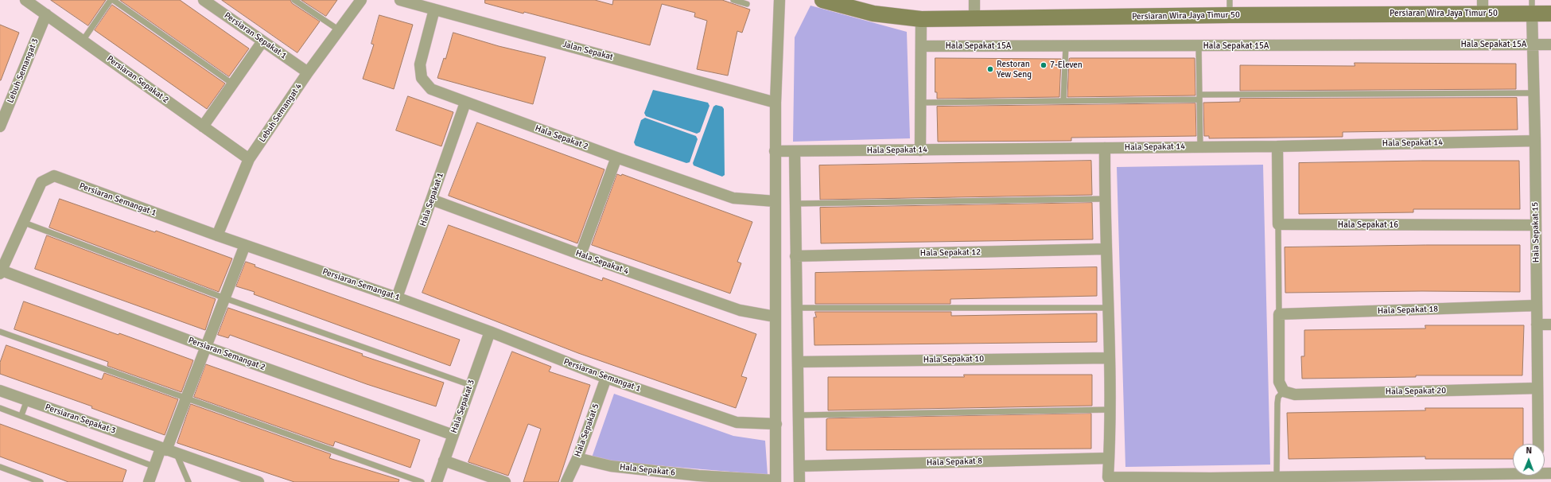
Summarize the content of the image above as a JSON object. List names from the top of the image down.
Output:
{
  "streets": {
    "street": [
      "Persiaran Wira Jaya Timur 50",
      "Persiaran Sepakat 1",
      "Hala Sepakat 15A",
      "Jalan Sepakat",
      "Lebuh Semangat 3",
      "Persiaran Sepakat 2",
      "Lebuh Semangat 4",
      "Hala Sepakat 2",
      "Hala Sepakat 14",
      "Persiaran Semangat 1",
      "Hala Sepakat 1",
      "Hala Sepakat 16",
      "Hala Sepakat 15",
      "Hala Sepakat 12",
      "Hala Sepakat 4",
      "Hala Sepakat 18",
      "Persiaran Semangat 2",
      "Hala Sepakat 10",
      "Hala Sepakat 20",
      "Hala Sepakat 3",
      "Persiaran Sepakat 3",
      "Hala Sepakat 5",
      "Hala Sepakat 8",
      "Hala Sepakat 6"
    ]
  },
  "crossings": [
    ["Persiaran Wira Jaya Timur 50", "Hala Sepakat 15"],
    ["Persiaran Sepakat 1", "Lebuh Semangat 4"],
    ["Hala Sepakat 15A", "Hala Sepakat 15"],
    ["Jalan Sepakat", "Hala Sepakat 2"],
    ["Lebuh Semangat 3", "Persiaran Sepakat 2"],
    ["Persiaran Sepakat 2", "Lebuh Semangat 4"],
    ["Lebuh Semangat 4", "Persiaran Semangat 1"],
    ["Hala Sepakat 2", "Hala Sepakat 1"],
    ["Hala Sepakat 14", "Hala Sepakat 15"],
    ["Persiaran Semangat 1", "Hala Sepakat 1"],
    ["Persiaran Semangat 1", "Persiaran Semangat 2"],
    ["Persiaran Semangat 1", "Hala Sepakat 3"],
    ["Persiaran Semangat 1", "Hala Sepakat 5"],
    ["Hala Sepakat 1", "Hala Sepakat 4"],
    ["Hala Sepakat 16", "Hala Sepakat 15"],
    ["Hala Sepakat 15", "Hala Sepakat 18"],
    ["Hala Sepakat 15", "Hala Sepakat 20"],
    ["Persiaran Semangat 2", "Hala Sepakat 3"],
    ["Hala Sepakat 5", "Hala Sepakat 6"]
  ],
  "places": ["7-Eleven", "Restoran Yew Seng"],
  "north": "top"
}
